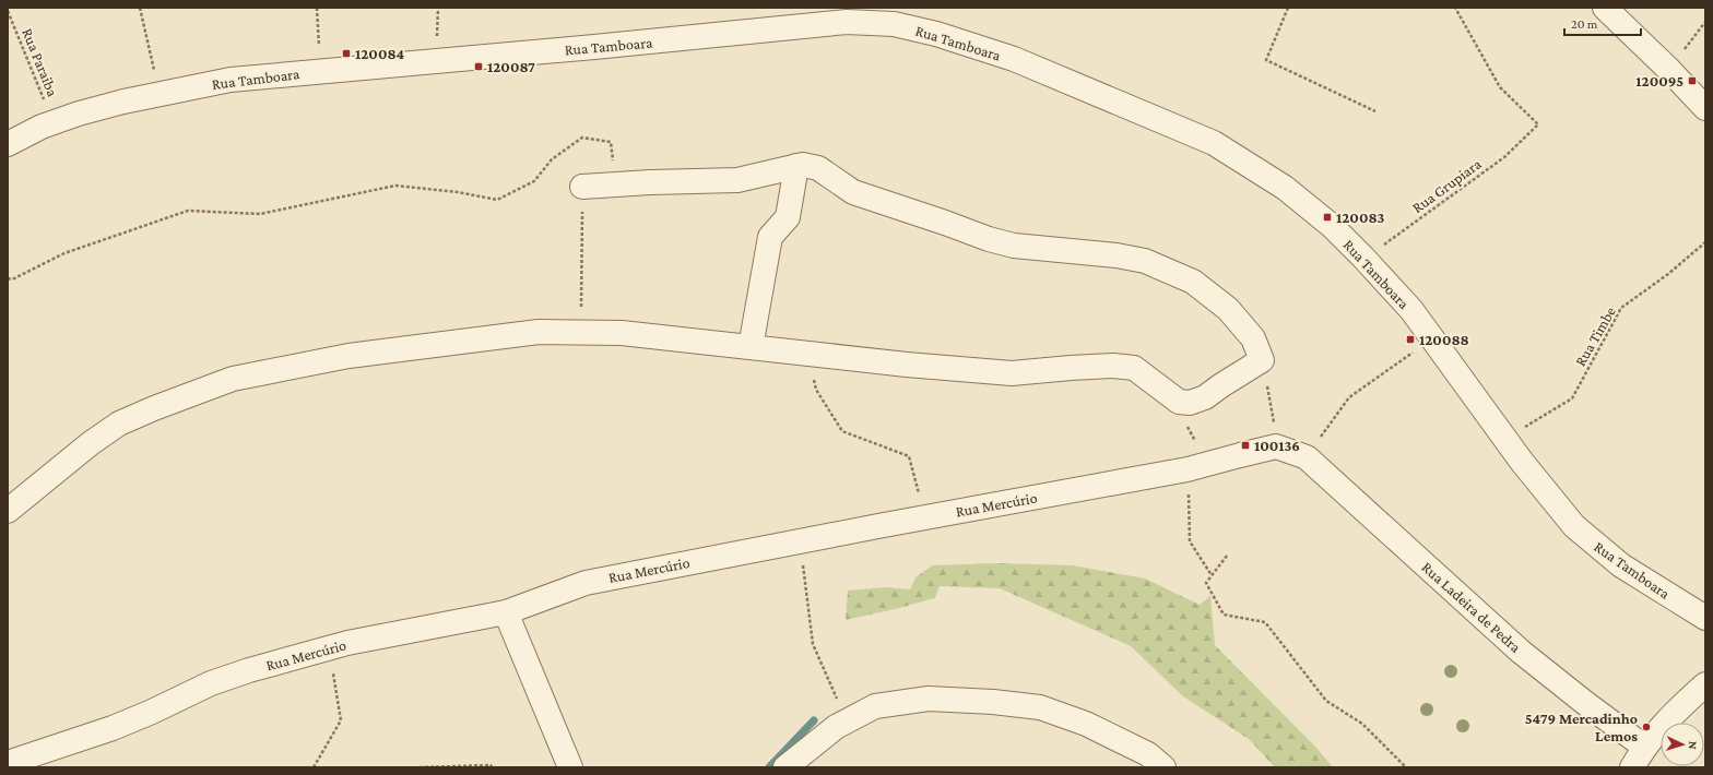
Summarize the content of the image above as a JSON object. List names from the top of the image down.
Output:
{
  "streets": {
    "street": ["Rua Tamboara", "Rua Mercúrio", "Rua Ladeira de Pedra"],
    "path": ["Rua Paraiba", "Rua Grupiara", "Rua Timbe"]
  },
  "crossings": [
    ["Rua Tamboara", "Rua Paraiba"],
    ["Rua Tamboara", "Rua Grupiara"],
    ["Rua Tamboara", "Rua Timbe"]
  ],
  "places": {
    "transit": [
      "120084",
      "120087",
      "120095",
      "120083",
      "120088",
      "100136"
    ],
    "other": ["5479 Mercadinho Lemos"]
  },
  "scale_bar": "20 m",
  "north": "right"
}
